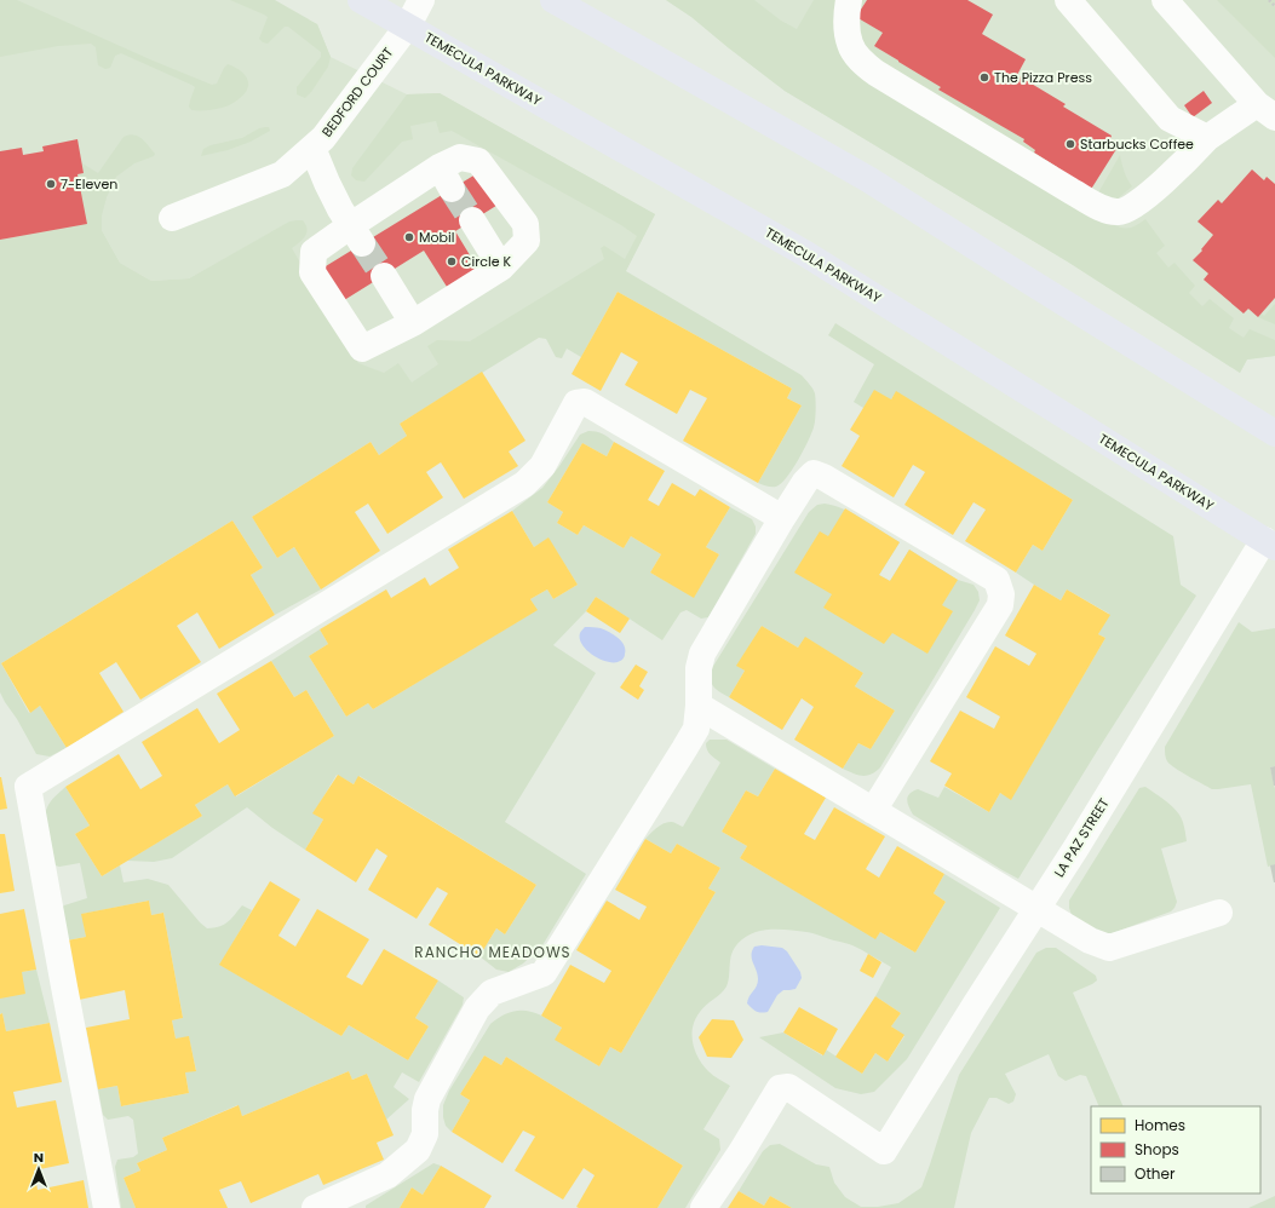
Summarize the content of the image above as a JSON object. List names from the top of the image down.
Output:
{
  "streets": {
    "main road": ["TEMECULA PARKWAY"],
    "street": ["BEDFORD COURT", "LA PAZ STREET"]
  },
  "crossings": [
    ["TEMECULA PARKWAY", "BEDFORD COURT"],
    ["TEMECULA PARKWAY", "LA PAZ STREET"]
  ],
  "districts": ["RANCHO MEADOWS"],
  "places": [
    "The Pizza Press",
    "Starbucks Coffee",
    "7-Eleven",
    "Mobil",
    "Circle K"
  ],
  "legend": ["Homes", "Shops", "Other"],
  "north": "top"
}
